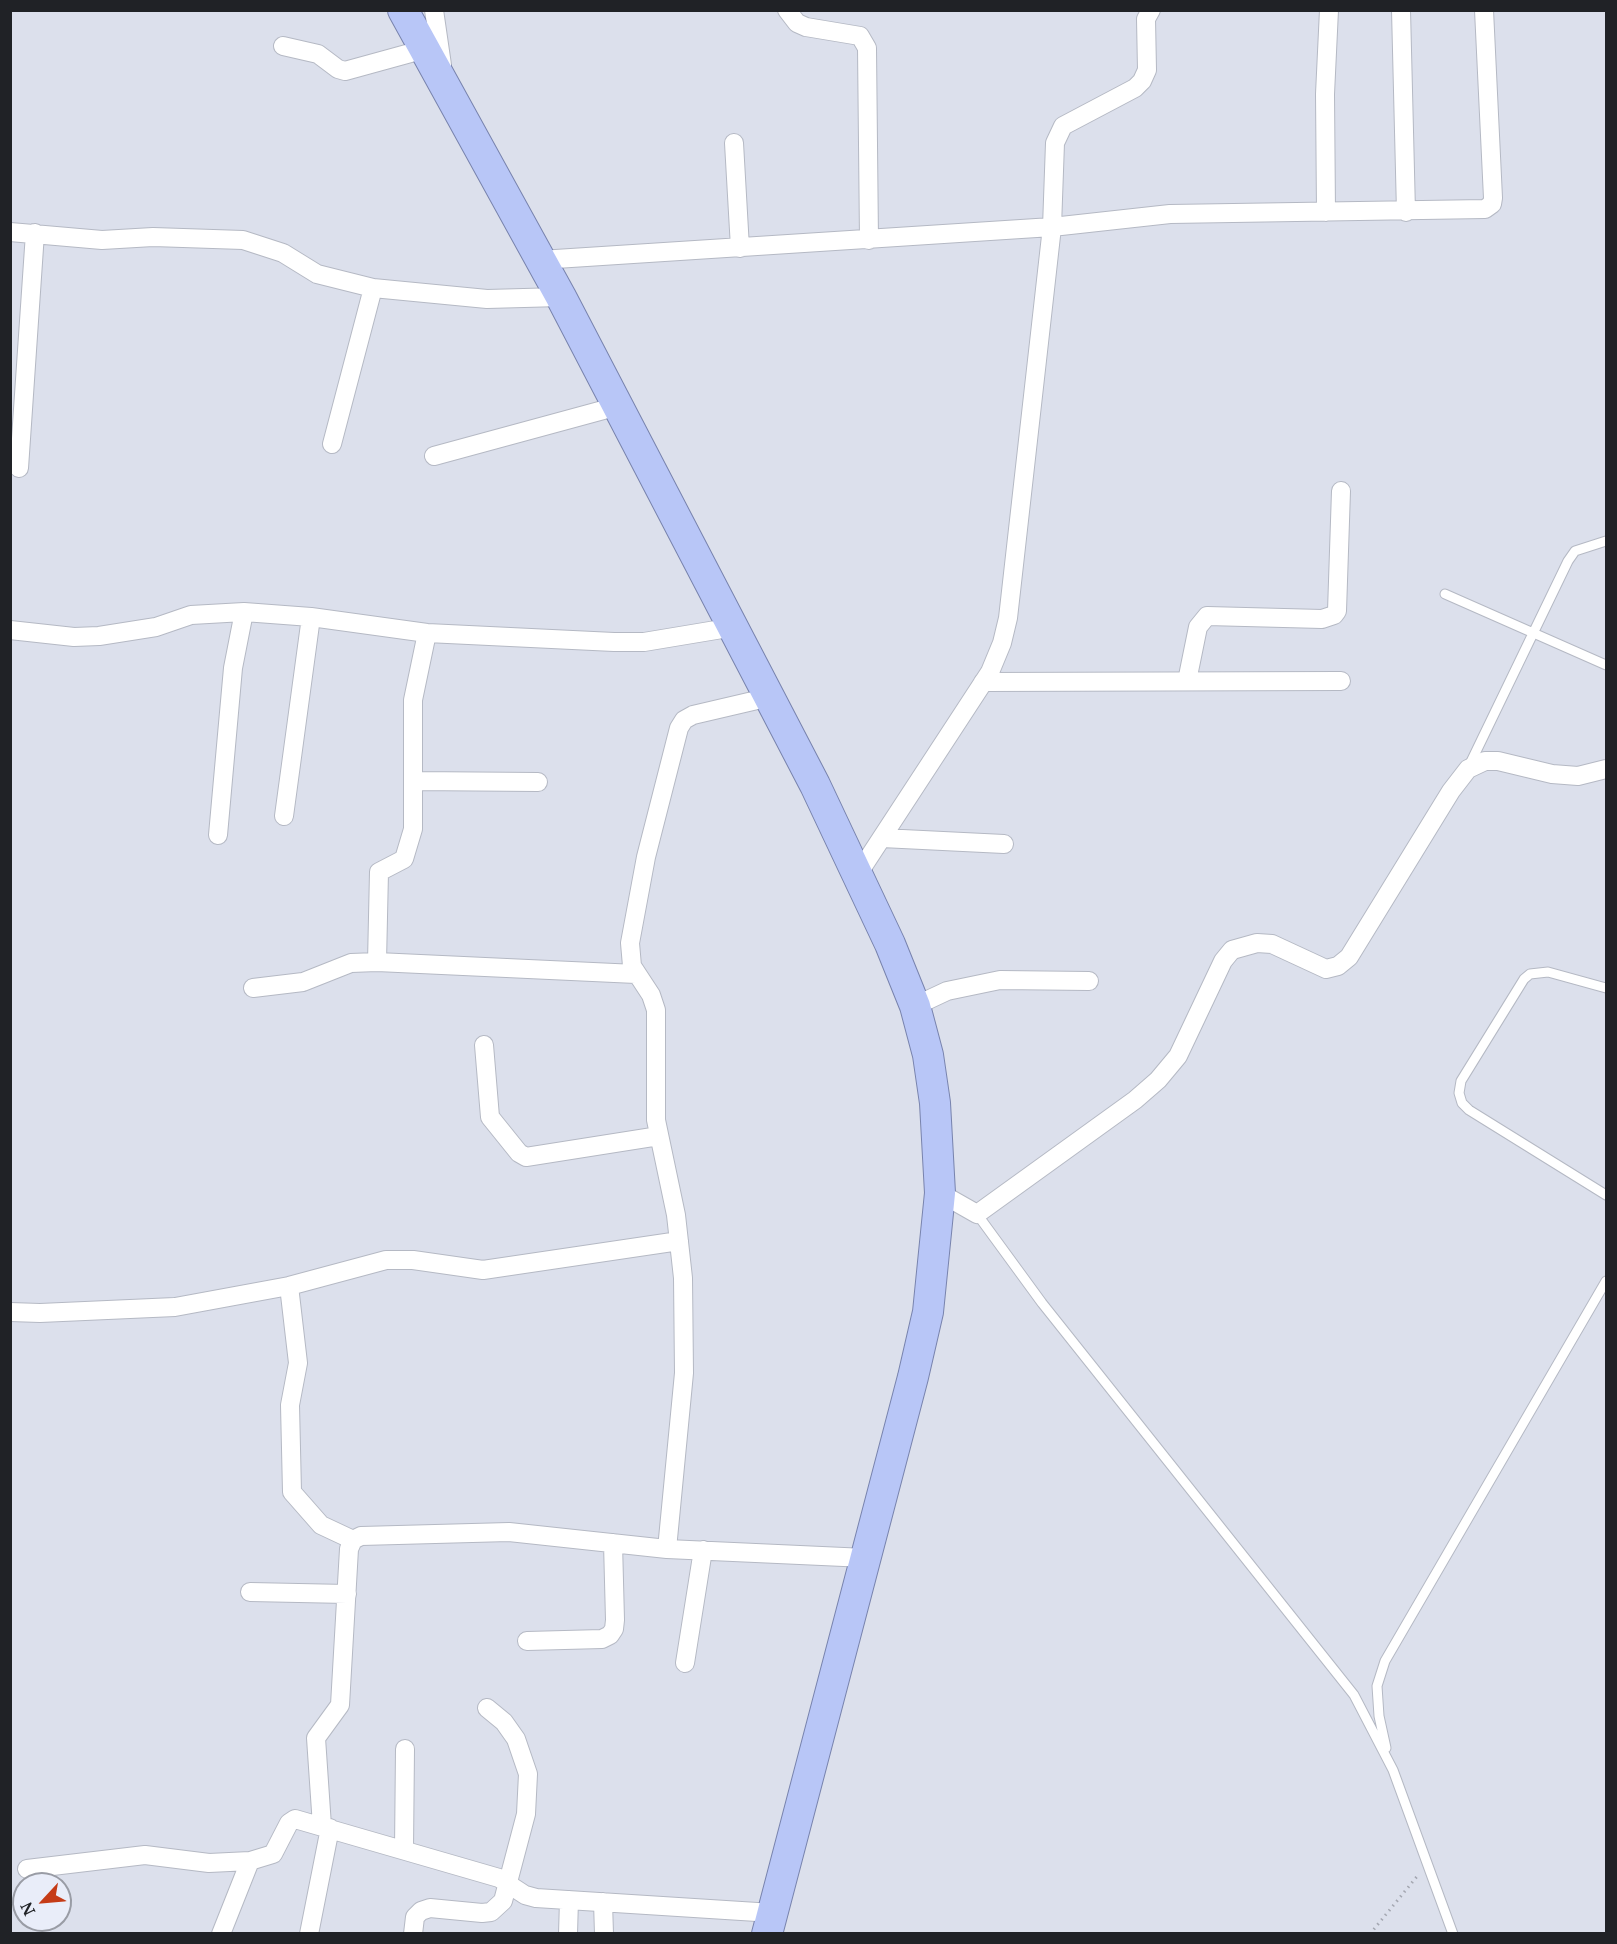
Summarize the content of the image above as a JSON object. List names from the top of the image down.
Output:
{
  "north": "bottom left"
}
